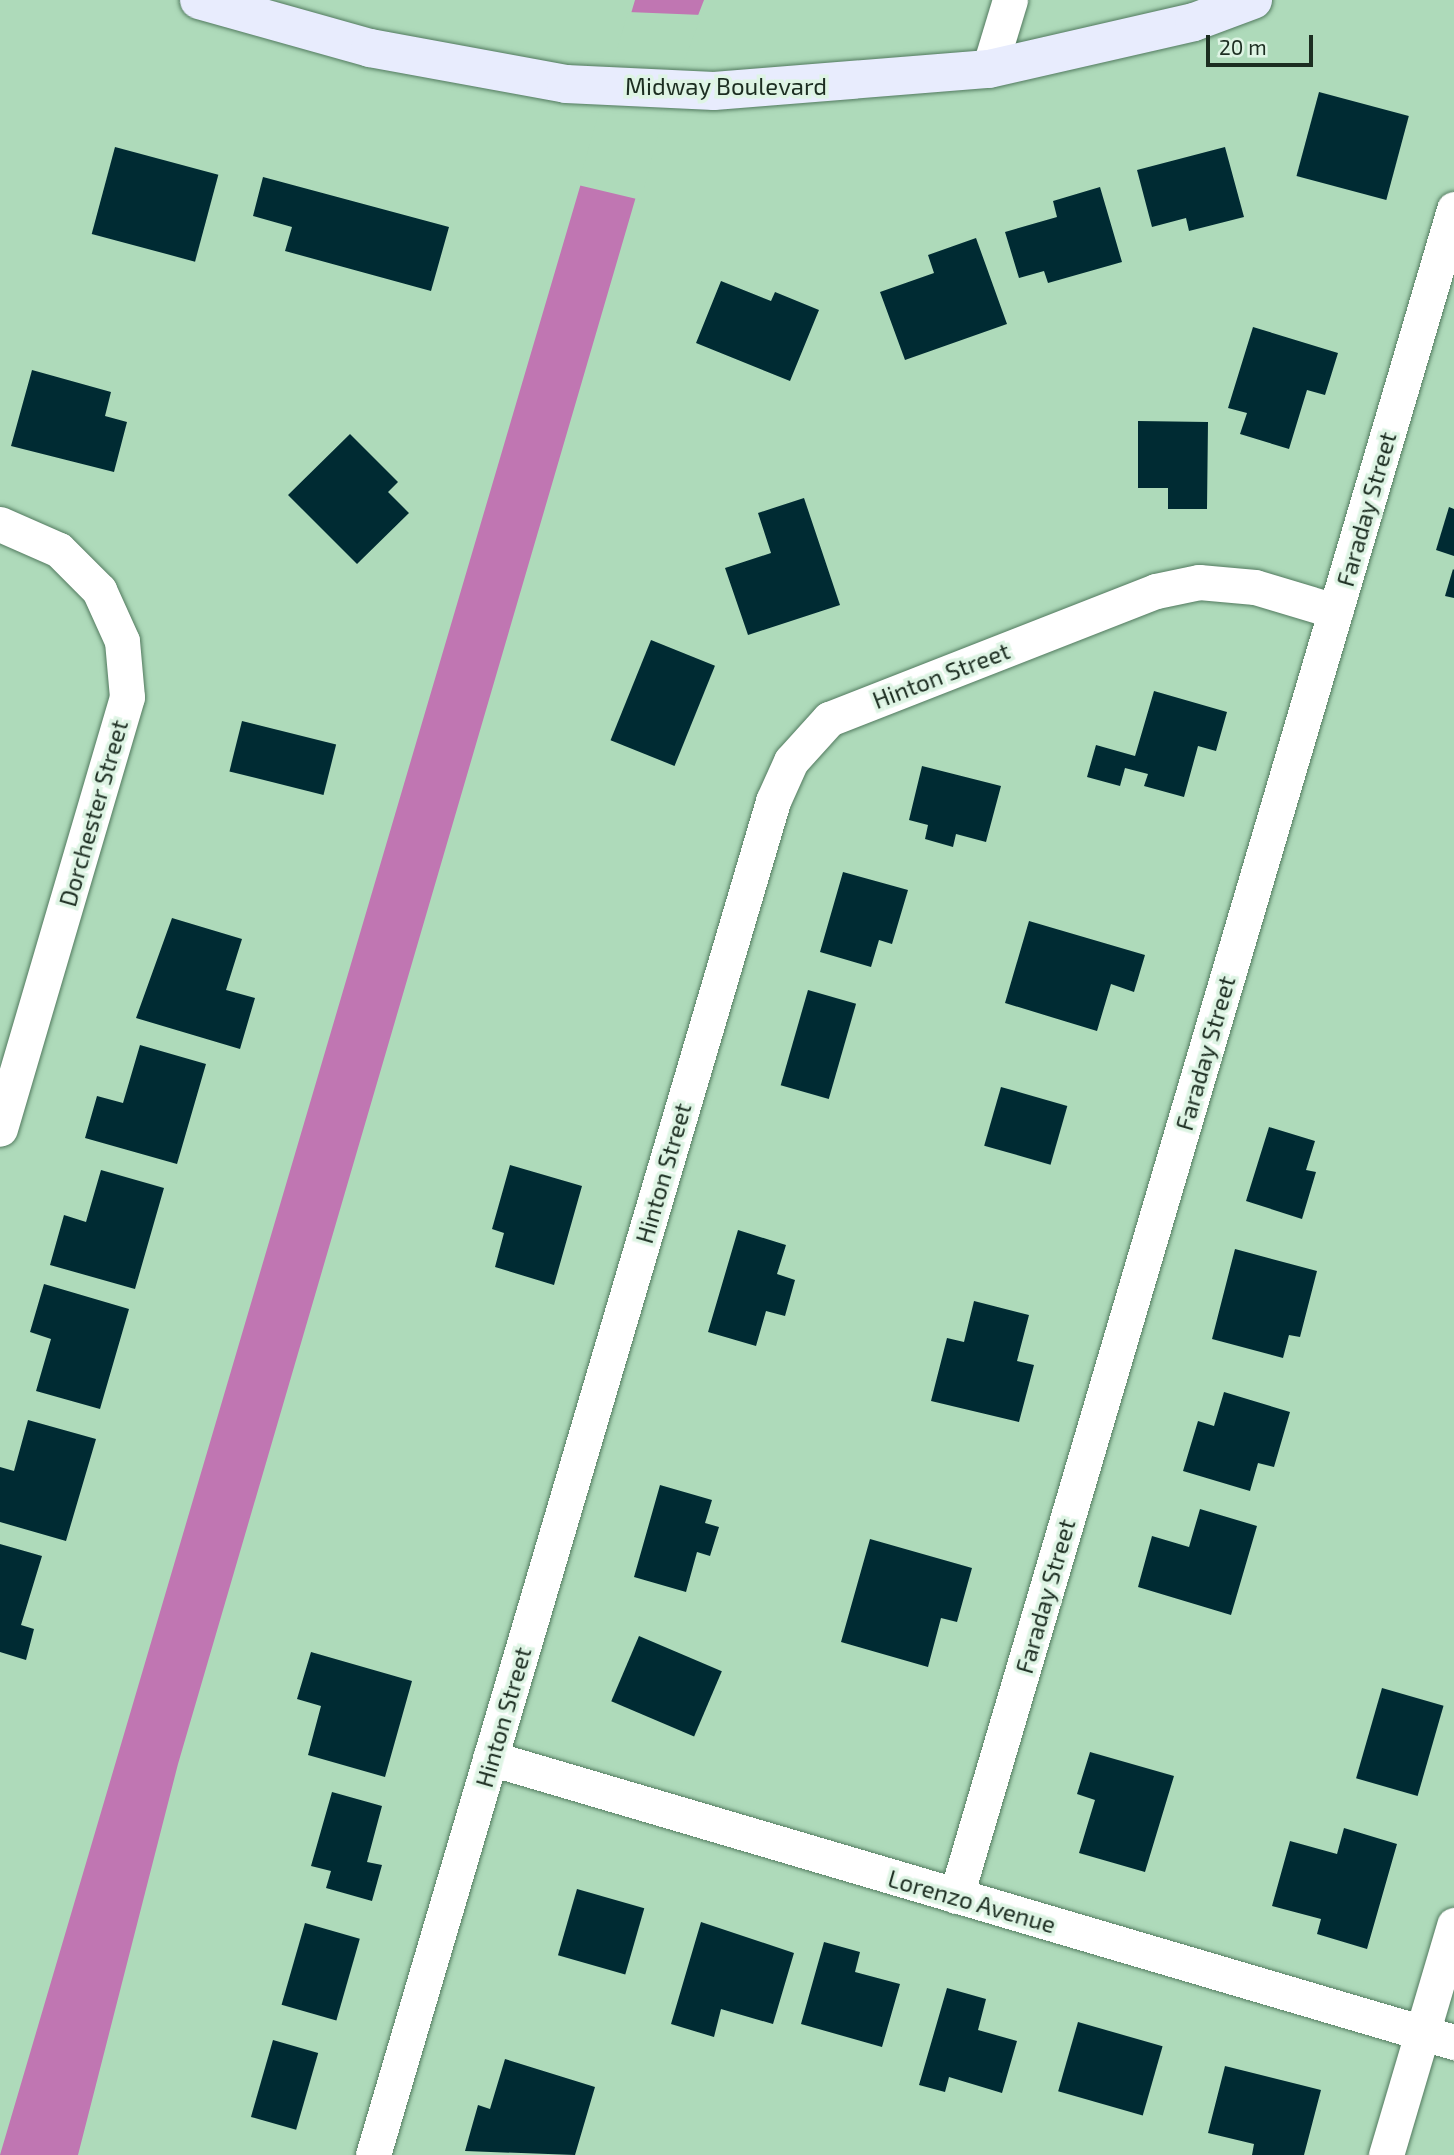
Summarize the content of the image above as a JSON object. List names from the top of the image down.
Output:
{
  "streets": {
    "street": [
      "Midway Boulevard",
      "Faraday Street",
      "Hinton Street",
      "Dorchester Street",
      "Lorenzo Avenue"
    ]
  },
  "crossings": [
    ["Faraday Street", "Hinton Street"],
    ["Faraday Street", "Lorenzo Avenue"],
    ["Hinton Street", "Lorenzo Avenue"]
  ],
  "scale_bar": "20 m"
}
